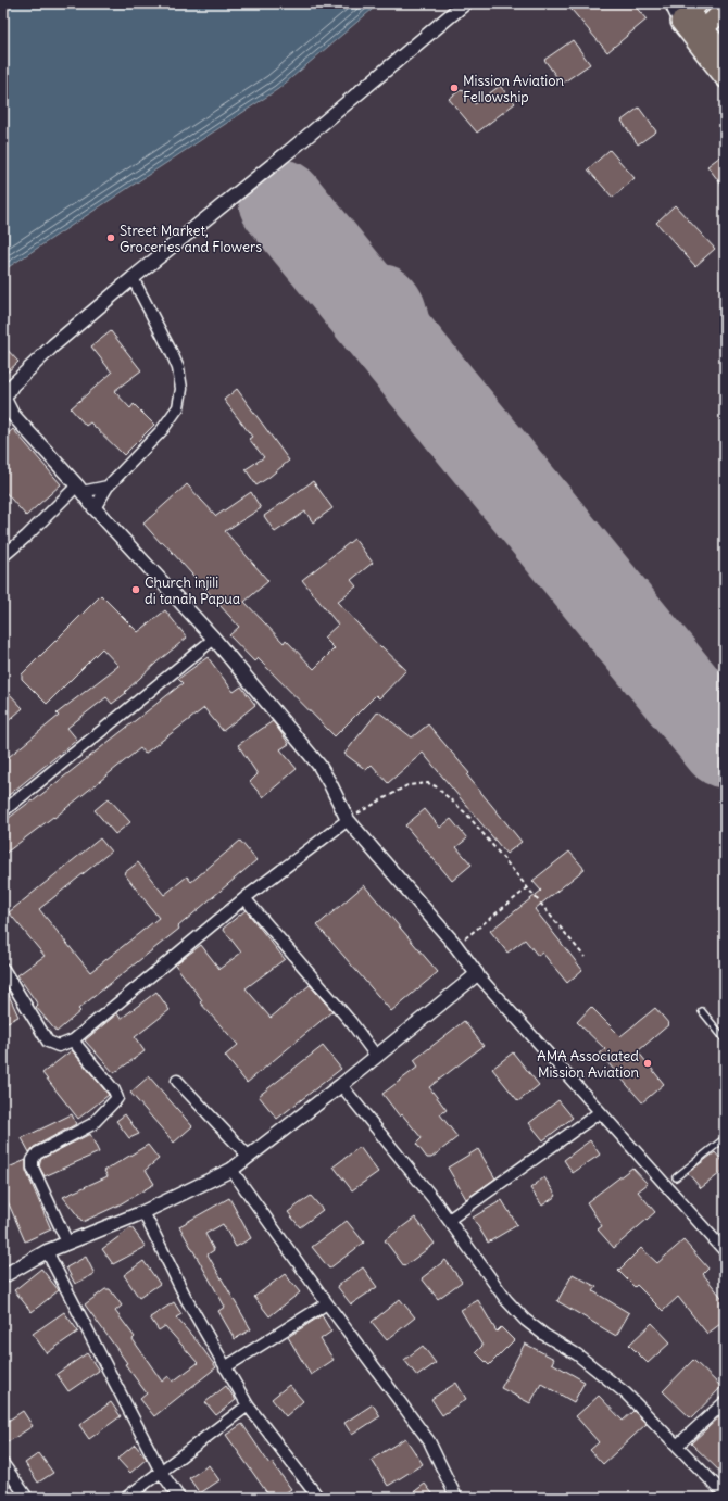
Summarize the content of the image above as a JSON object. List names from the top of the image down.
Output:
{
  "places": [
    "Mission Aviation Fellowship",
    "Street Market, Groceries and Flowers",
    "Church injili di tanah Papua",
    "AMA Associated Mission Aviation"
  ]
}
